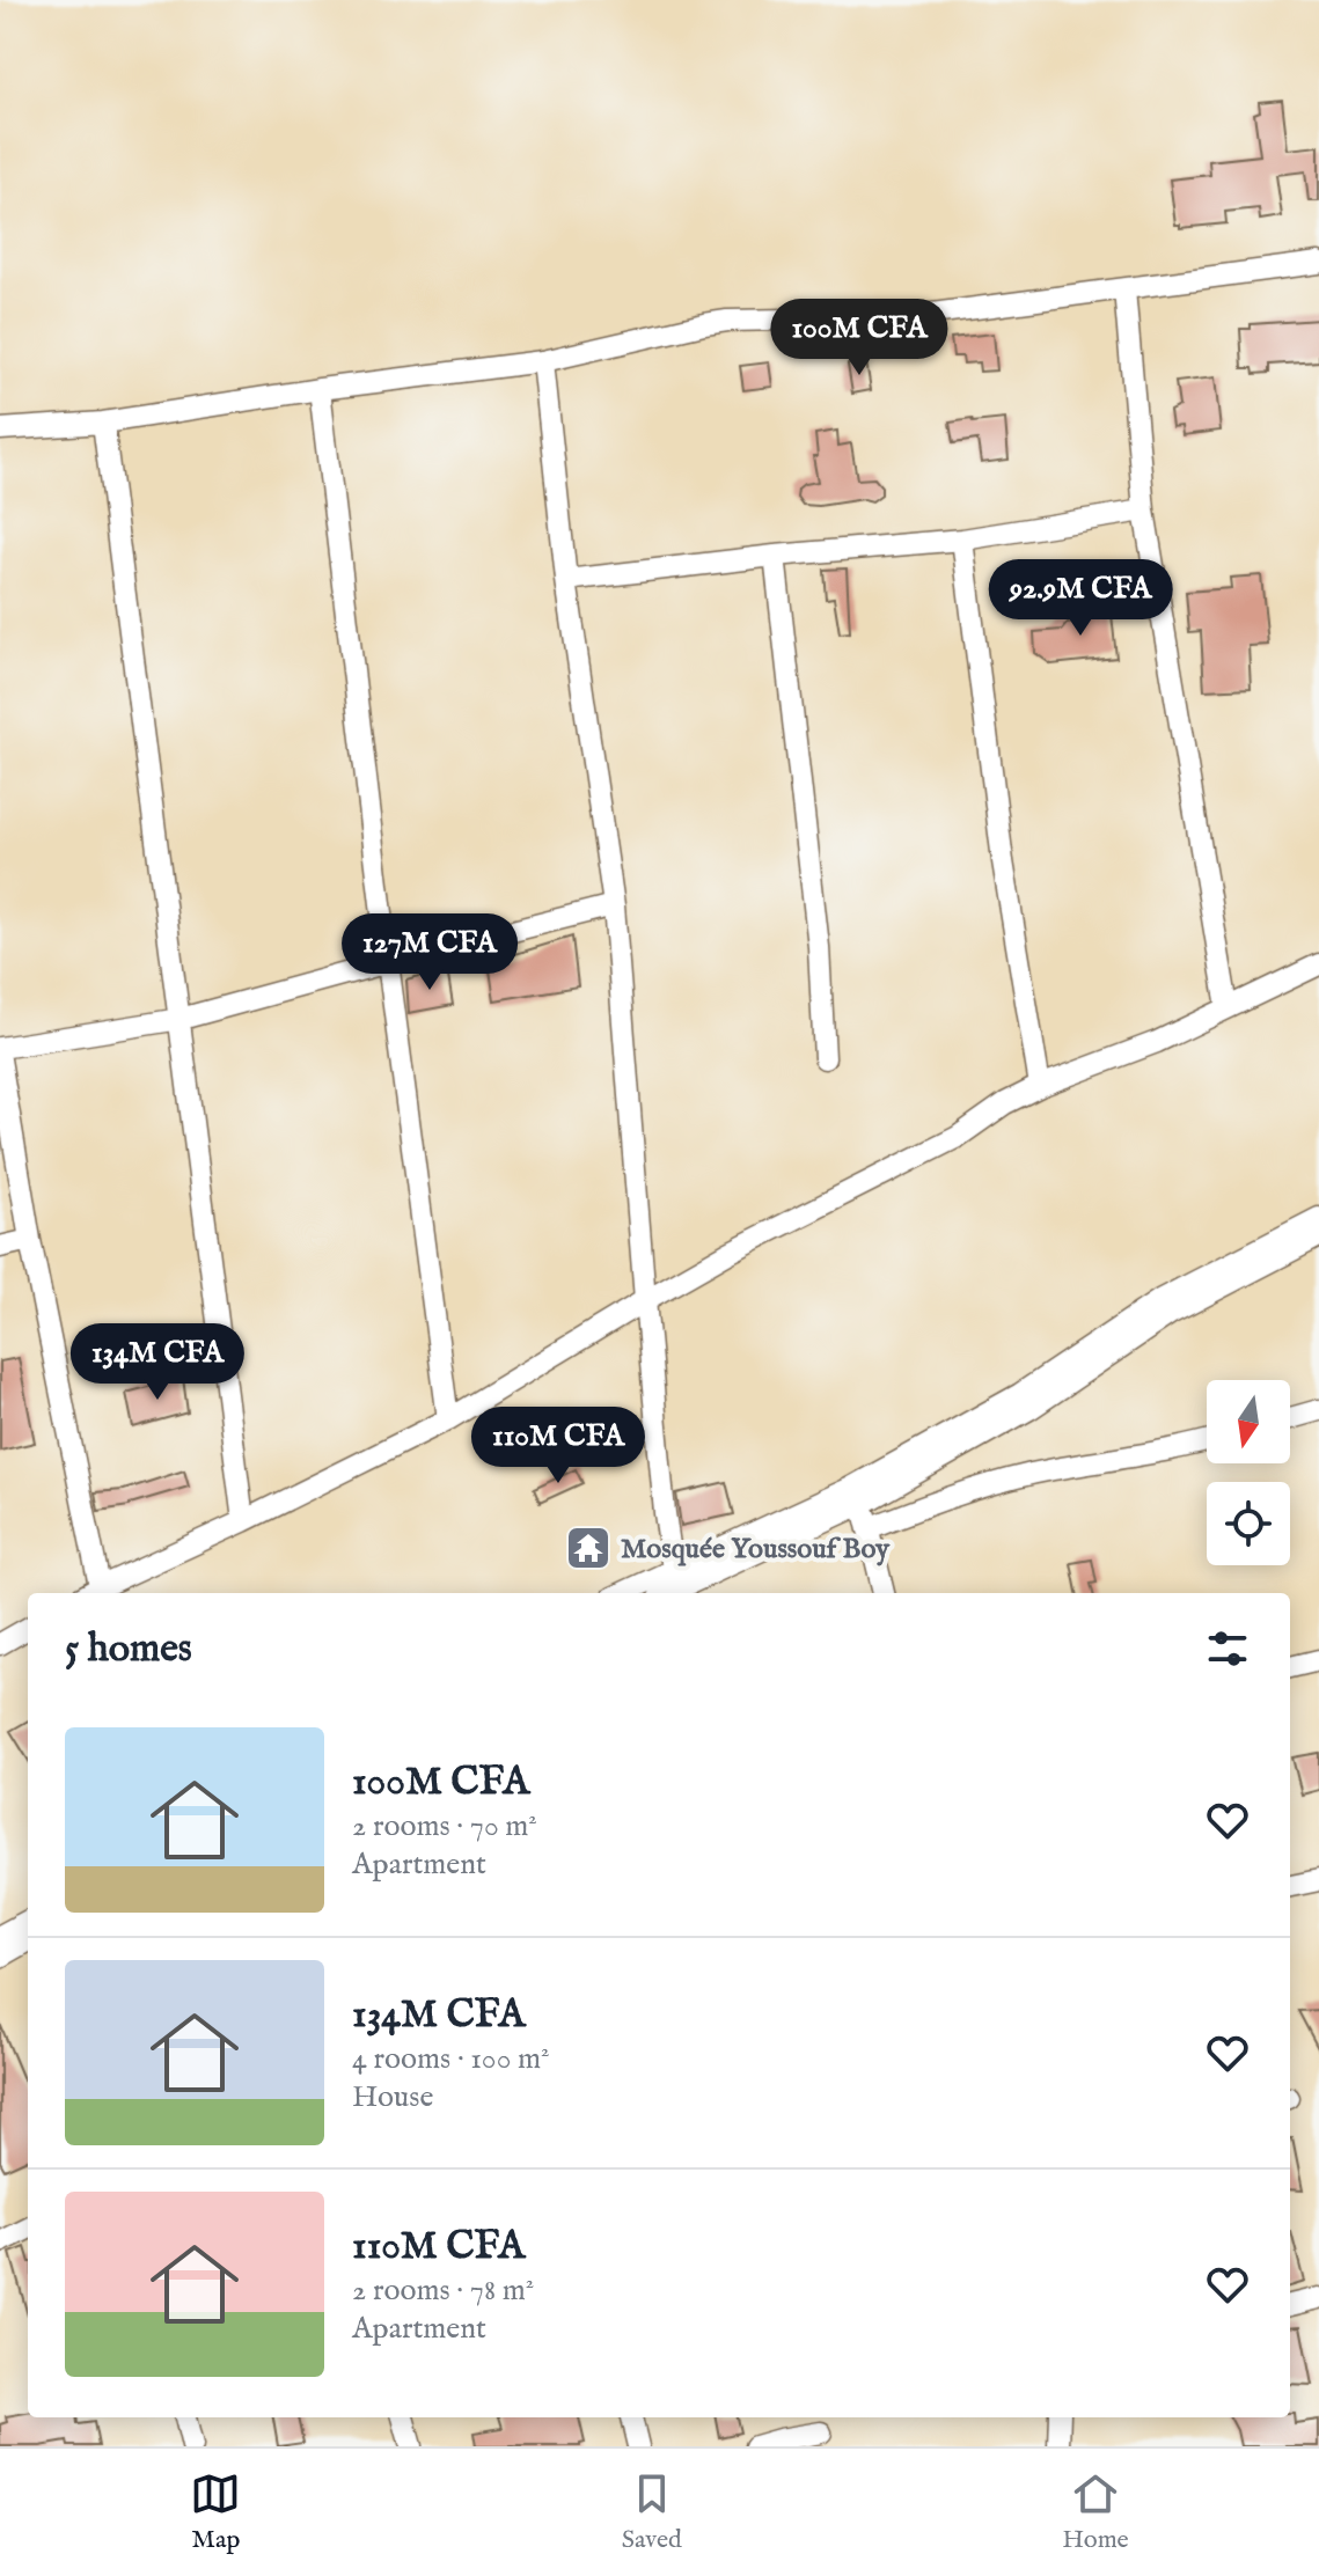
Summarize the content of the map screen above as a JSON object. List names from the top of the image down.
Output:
{
  "places": {
    "temple": ["Mosquée Youssouf Boy"]
  },
  "north": "bottom",
  "page": {
    "price": [
      "100M CFA",
      "92.9M CFA",
      "127M CFA",
      "134M CFA",
      "110M CFA"
    ],
    "heading": "5 homes",
    "list": [
      {
        "name": "100M CFA",
        "note": "2 rooms · 70 m² · Apartment"
      },
      {
        "name": "134M CFA",
        "note": "4 rooms · 100 m² · House"
      },
      {
        "name": "110M CFA",
        "note": "2 rooms · 78 m² · Apartment"
      }
    ],
    "tabs": ["Map", "Saved", "Home"]
  }
}
